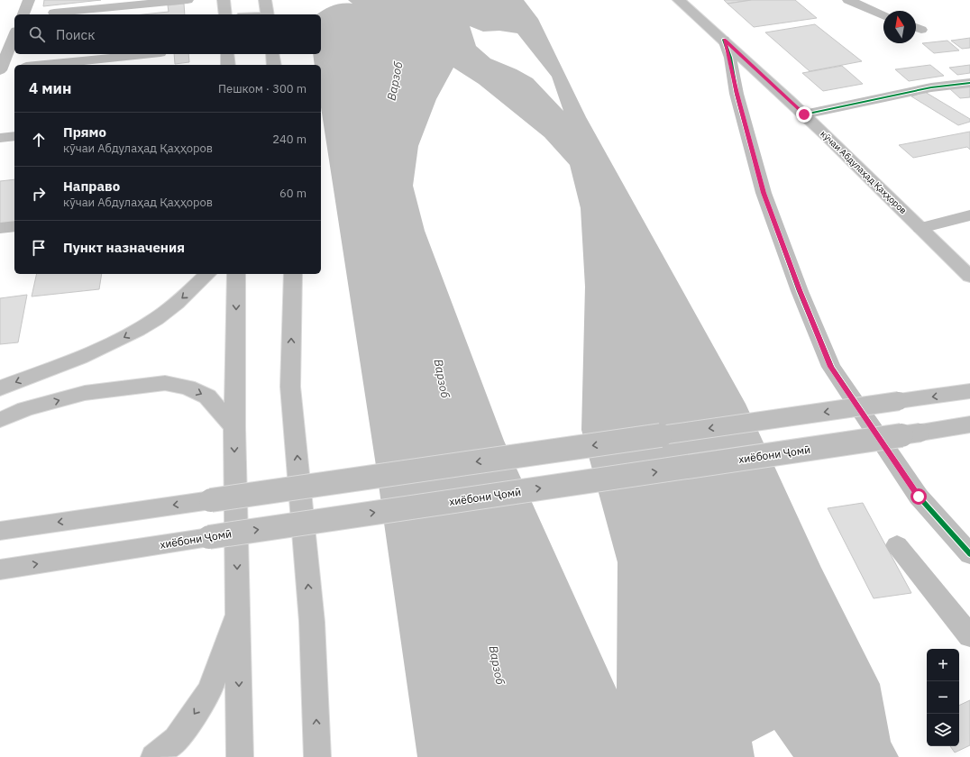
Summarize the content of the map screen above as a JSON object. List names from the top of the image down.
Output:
{
  "streets": {
    "main road": ["кӯчаи Абдулаҳад Қаҳҳоров", "хиёбони Ҷомӣ"]
  },
  "water": ["Варзоб"],
  "north": "top",
  "page": {
    "search": "Поиск",
    "heading": ["4 мин", "Пешком · 300 m"],
    "list": [
      ["Прямо", "кӯчаи Абдулаҳад Қаҳҳоров", "240 m"],
      ["Направо", "кӯчаи Абдулаҳад Қаҳҳоров", "60 m"],
      "Пункт назначения"
    ],
    "map_buttons": ["+", "−"]
  }
}
